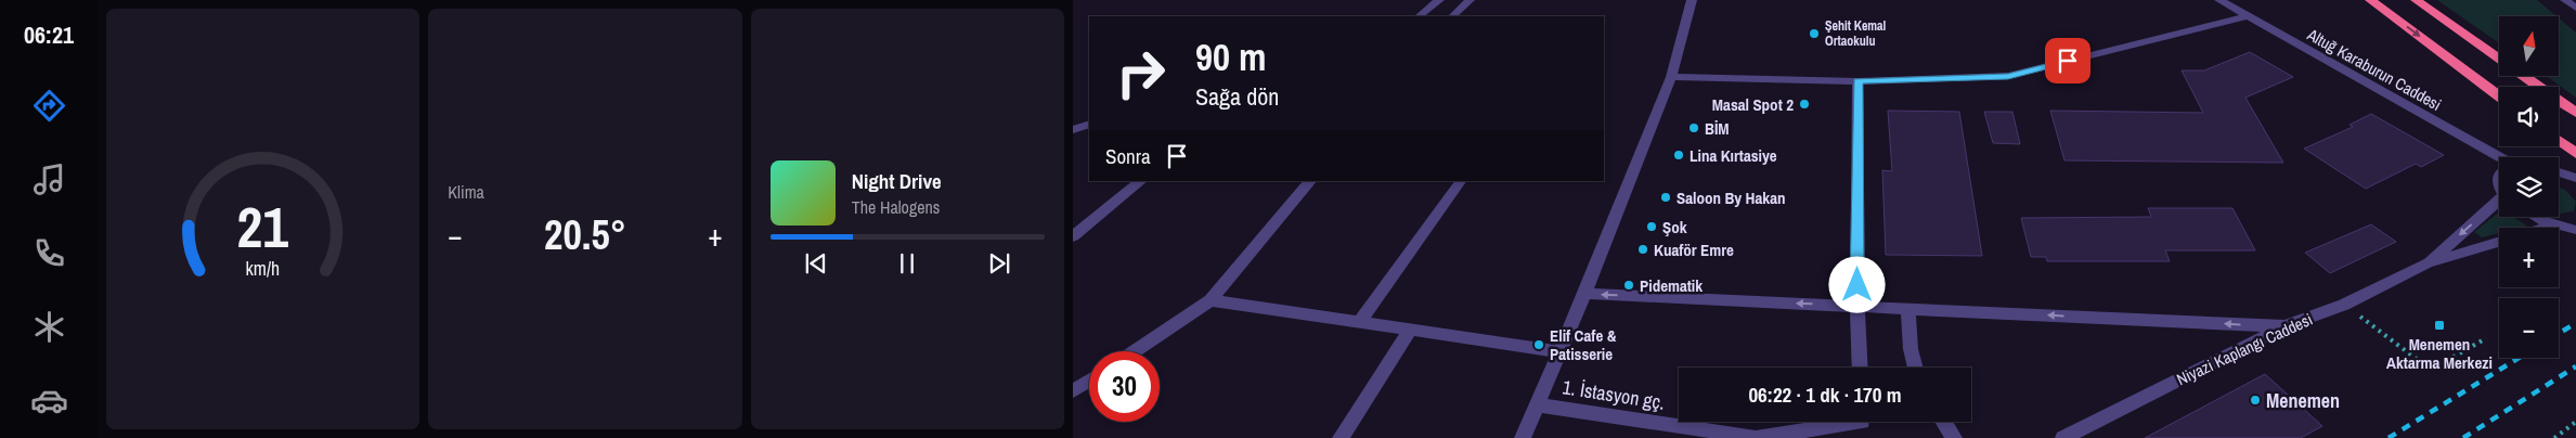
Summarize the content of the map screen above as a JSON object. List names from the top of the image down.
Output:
{
  "streets": {
    "street": ["Altuğ Karaburun Caddesi", "Niyazi Kaplangı Caddesi", "1. İstasyon gç."]
  },
  "places": {
    "other": [
      "Şehit Kemal Ortaokulu",
      "Masal Spot 2",
      "BİM",
      "Lina Kırtasiye",
      "Saloon By Hakan",
      "Şok",
      "Kuaför Emre",
      "Pidematik",
      "Elif Cafe & Patisserie",
      "Menemen"
    ],
    "transit": ["Menemen Aktarma Merkezi"]
  },
  "north": "top",
  "page": {
    "tabs": "06:21",
    "tile": "Klima",
    "map_buttons": ["+", "−"],
    "turn": ["90 m", "Sağa dön"],
    "then": "Sonra",
    "song": ["Night Drive", "The Halogens"],
    "heat": ["−", "20.5°", "+"],
    "limit": "30",
    "trip": "06:22 · 1 dk · 170 m",
    "gauge": ["21", "km/h"]
  }
}
